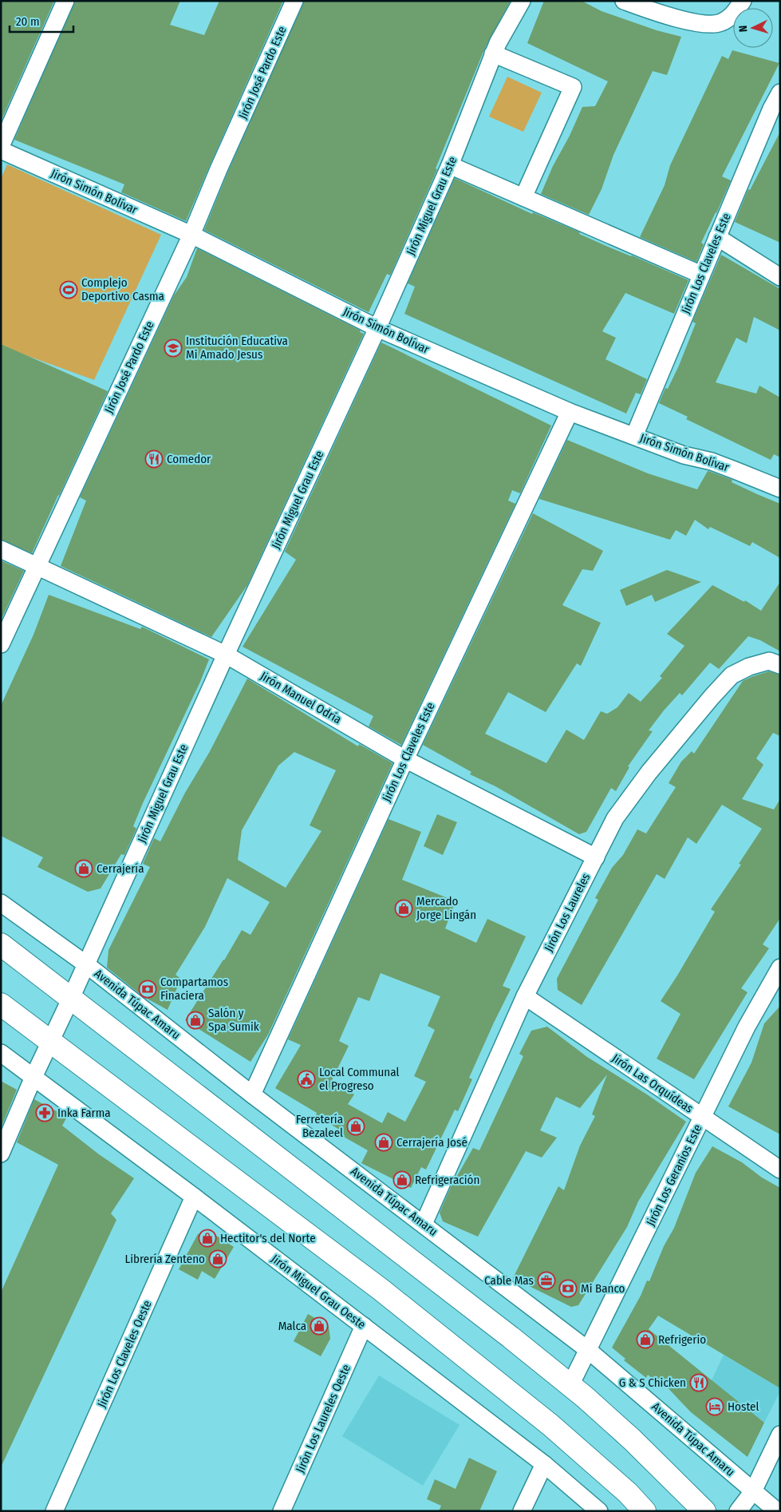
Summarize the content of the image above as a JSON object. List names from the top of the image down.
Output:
{
  "streets": {
    "street": [
      "Jirón José Pardo Este",
      "Jirón Simón Bolívar",
      "Jirón Miguel Grau Este",
      "Jirón Los Claveles Este",
      "Jirón Manuel Odría",
      "Jirón Los Laureles",
      "Avenida Túpac Amaru",
      "Jirón Las Orquídeas",
      "Jirón Los Geranios Este",
      "Jirón Miguel Grau Oeste",
      "Jirón Los Claveles Oeste",
      "Jirón Los Laureles Oeste"
    ]
  },
  "crossings": [
    ["Jirón José Pardo Este", "Jirón Simón Bolívar"],
    ["Jirón José Pardo Este", "Jirón Manuel Odría"],
    ["Jirón Simón Bolívar", "Jirón Miguel Grau Este"],
    ["Jirón Simón Bolívar", "Jirón Los Claveles Este"],
    ["Jirón Miguel Grau Este", "Jirón Manuel Odría"],
    ["Jirón Miguel Grau Este", "Avenida Túpac Amaru"],
    ["Jirón Los Claveles Este", "Jirón Manuel Odría"],
    ["Jirón Los Claveles Este", "Avenida Túpac Amaru"],
    ["Jirón Manuel Odría", "Jirón Los Laureles"],
    ["Jirón Los Laureles", "Avenida Túpac Amaru"],
    ["Jirón Los Laureles", "Jirón Las Orquídeas"],
    ["Avenida Túpac Amaru", "Jirón Los Geranios Este"],
    ["Jirón Las Orquídeas", "Jirón Los Geranios Este"],
    ["Jirón Miguel Grau Oeste", "Jirón Los Claveles Oeste"],
    ["Jirón Miguel Grau Oeste", "Jirón Los Laureles Oeste"]
  ],
  "places": {
    "sports": ["Complejo Deportivo Casma"],
    "school or university": ["Institución Educativa Mi Amado Jesus"],
    "restaurant": ["Comedor", "G & S Chicken"],
    "shop": [
      "Cerrajería",
      "Mercado Jorge Lingán",
      "Salón y Spa Sumik",
      "Ferretería Bezaleel",
      "Cerrajería José",
      "Refrigeración",
      "Hectitor's del Norte",
      "Librería Zenteno",
      "Malca",
      "Refrigerio"
    ],
    "bank": ["Compartamos Finaciera", "Mi Banco"],
    "public building": ["Local Communal el Progreso"],
    "pharmacy": ["Inka Farma"],
    "office": ["Cable Mas"],
    "hotel": ["Hostel"]
  },
  "scale_bar": "20 m",
  "north": "left"
}
